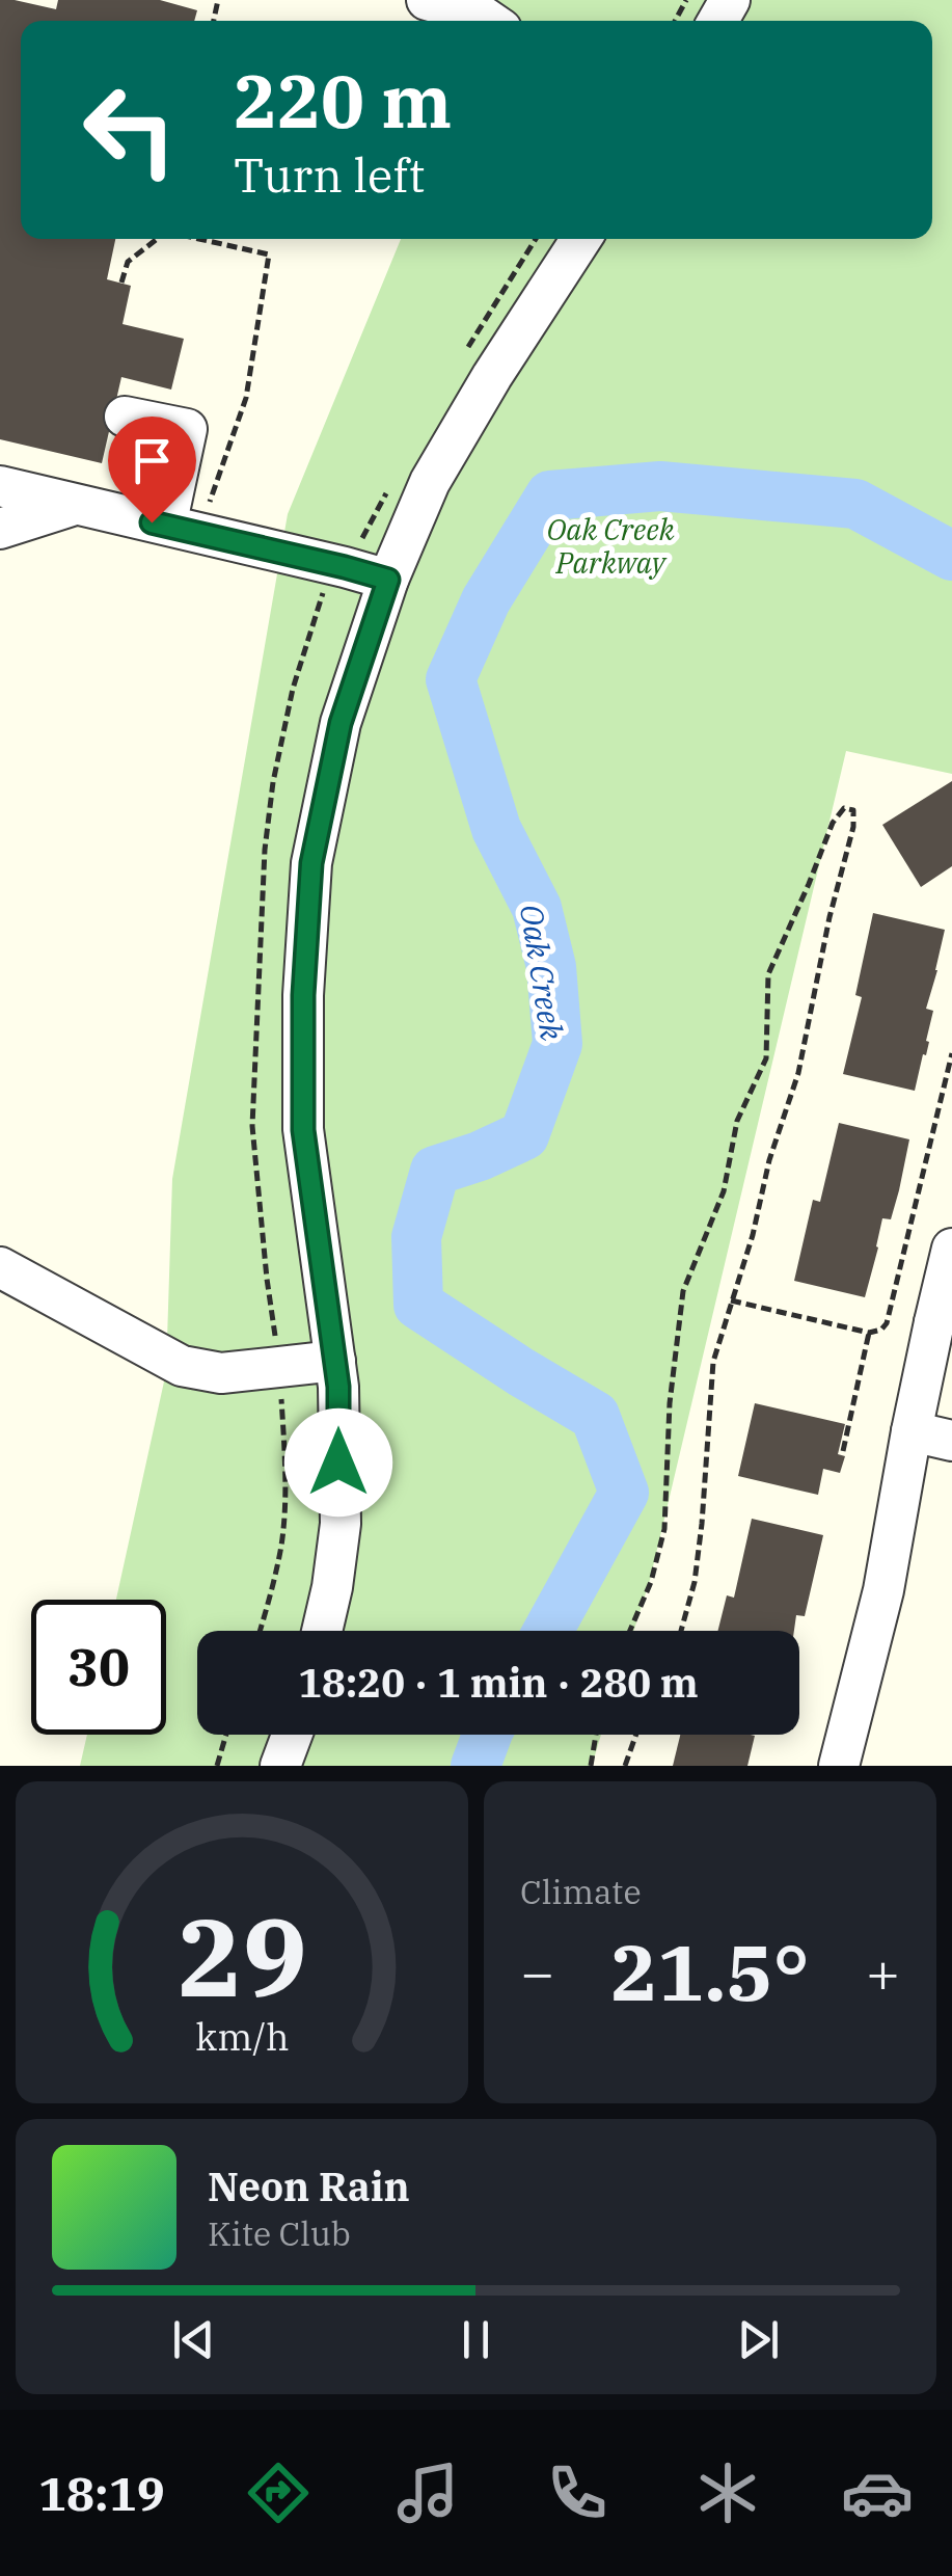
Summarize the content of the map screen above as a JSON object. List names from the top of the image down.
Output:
{
  "water": ["Oak Creek"],
  "parks": ["Oak Creek Parkway"],
  "page": {
    "turn": ["220 m", "Turn left"],
    "limit": "30",
    "trip": "18:20 · 1 min · 280 m",
    "tile": "Climate",
    "heat": ["−", "21.5°", "+"],
    "song": ["Neon Rain", "Kite Club"],
    "tabs": "18:19",
    "gauge": ["29", "km/h"]
  }
}
